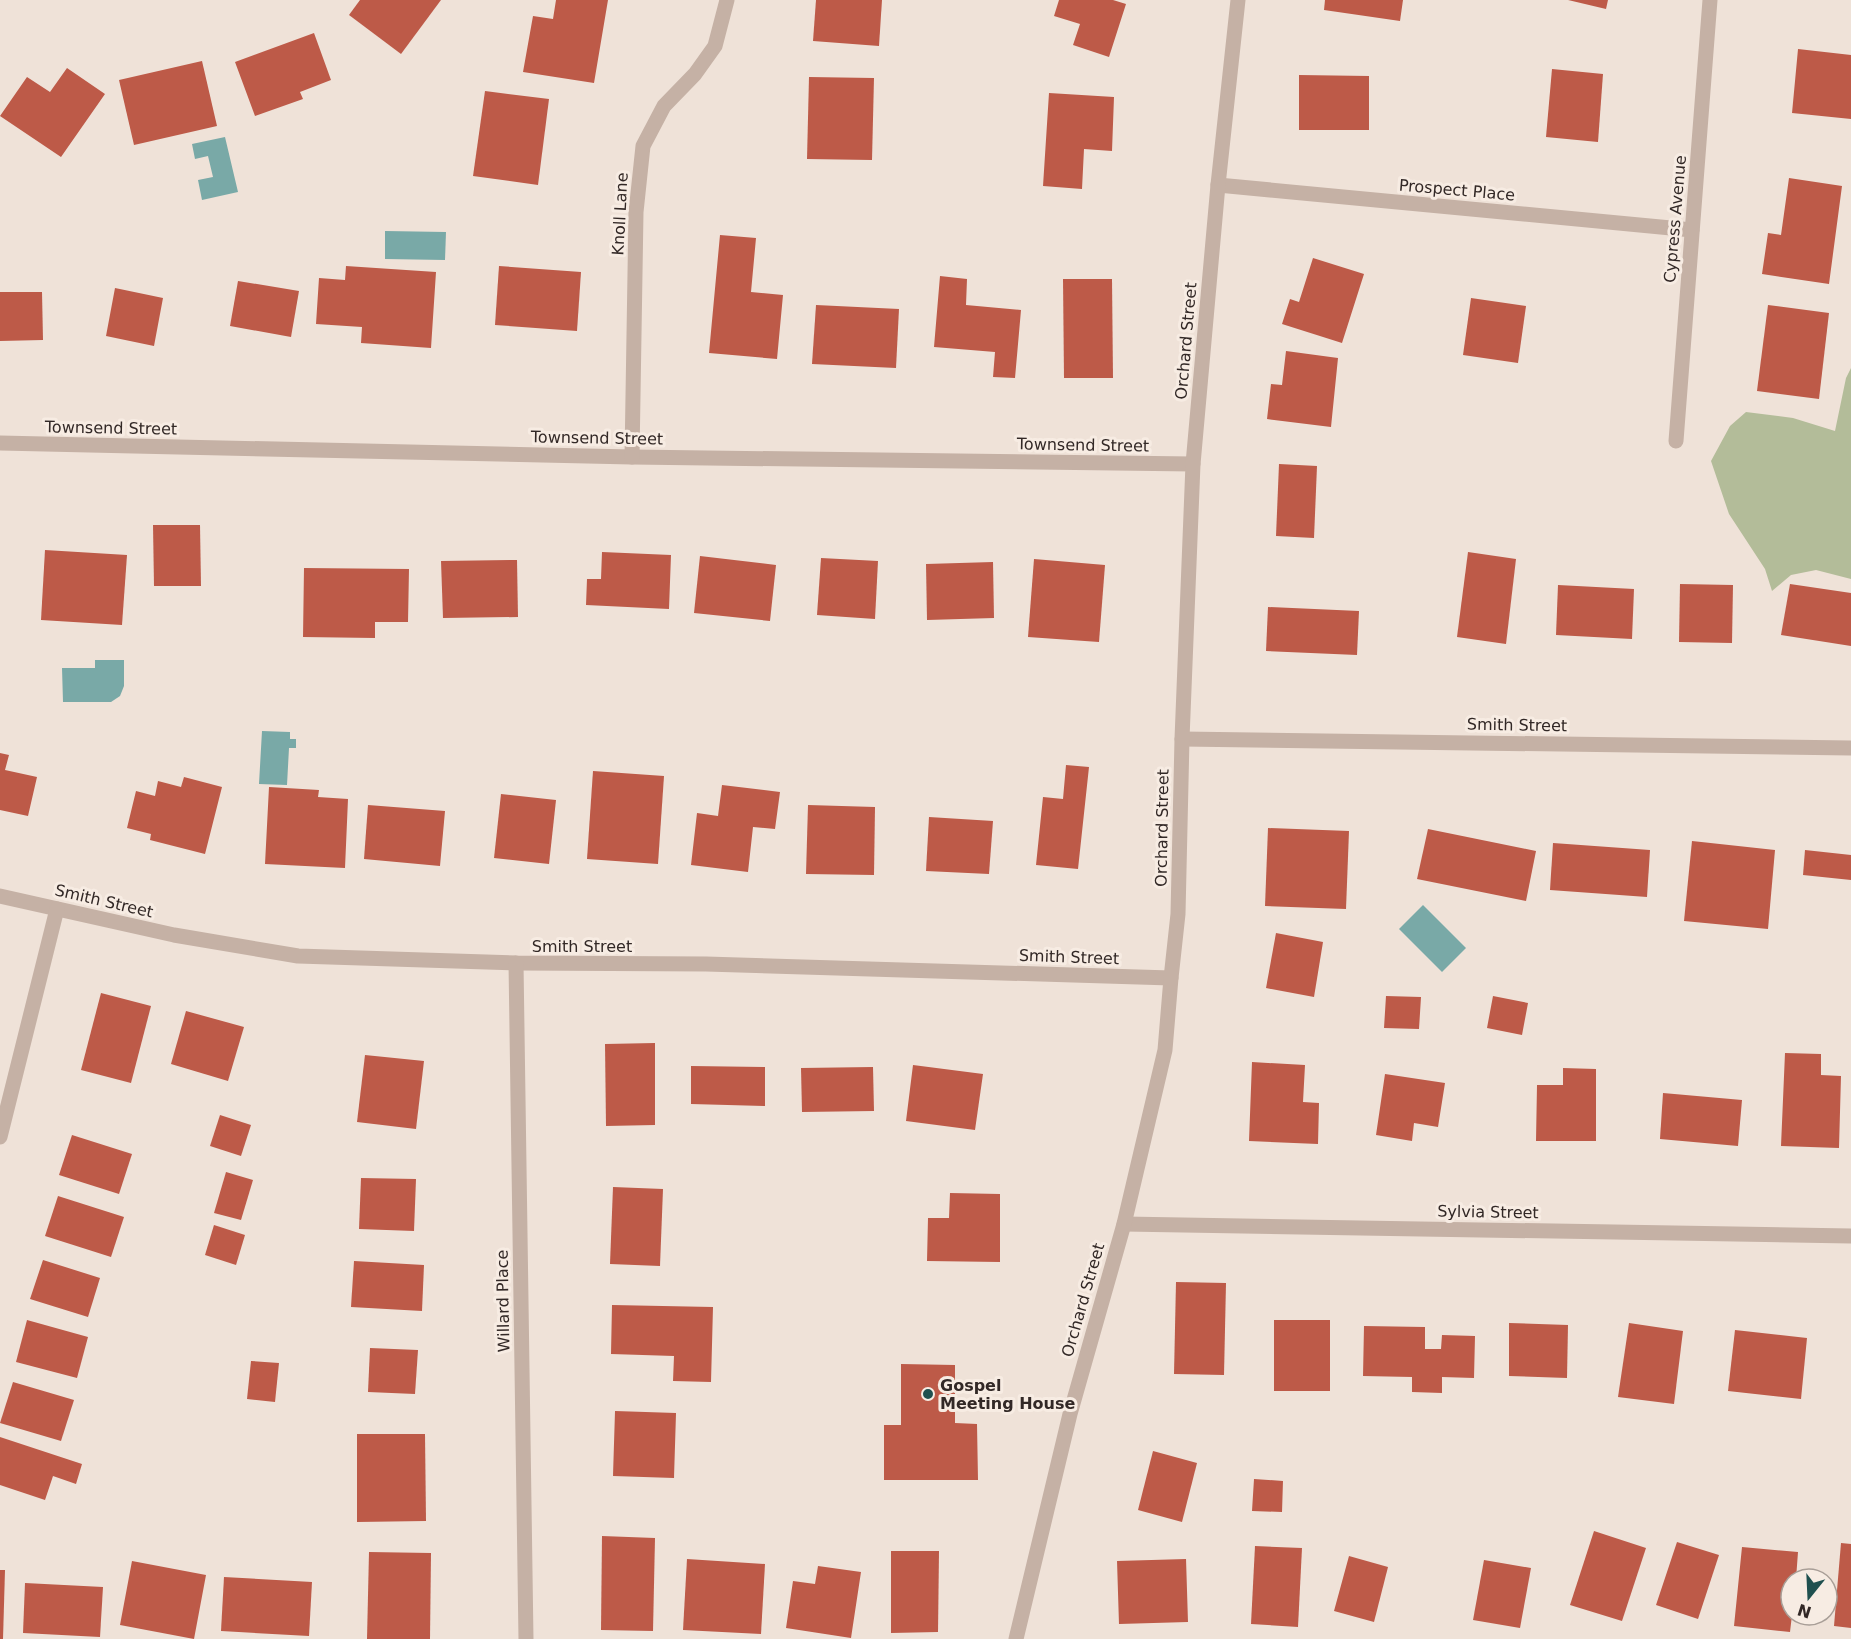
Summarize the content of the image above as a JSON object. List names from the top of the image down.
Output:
{
  "streets": {
    "street": [
      "Prospect Place",
      "Knoll Lane",
      "Cypress Avenue",
      "Orchard Street",
      "Townsend Street",
      "Smith Street",
      "Sylvia Street",
      "Willard Place"
    ]
  },
  "crossings": [
    ["Prospect Place", "Cypress Avenue"],
    ["Prospect Place", "Orchard Street"],
    ["Knoll Lane", "Townsend Street"],
    ["Orchard Street", "Townsend Street"],
    ["Orchard Street", "Smith Street"],
    ["Orchard Street", "Sylvia Street"],
    ["Smith Street", "Willard Place"]
  ],
  "places": ["Gospel Meeting House"],
  "north": "bottom"
}
